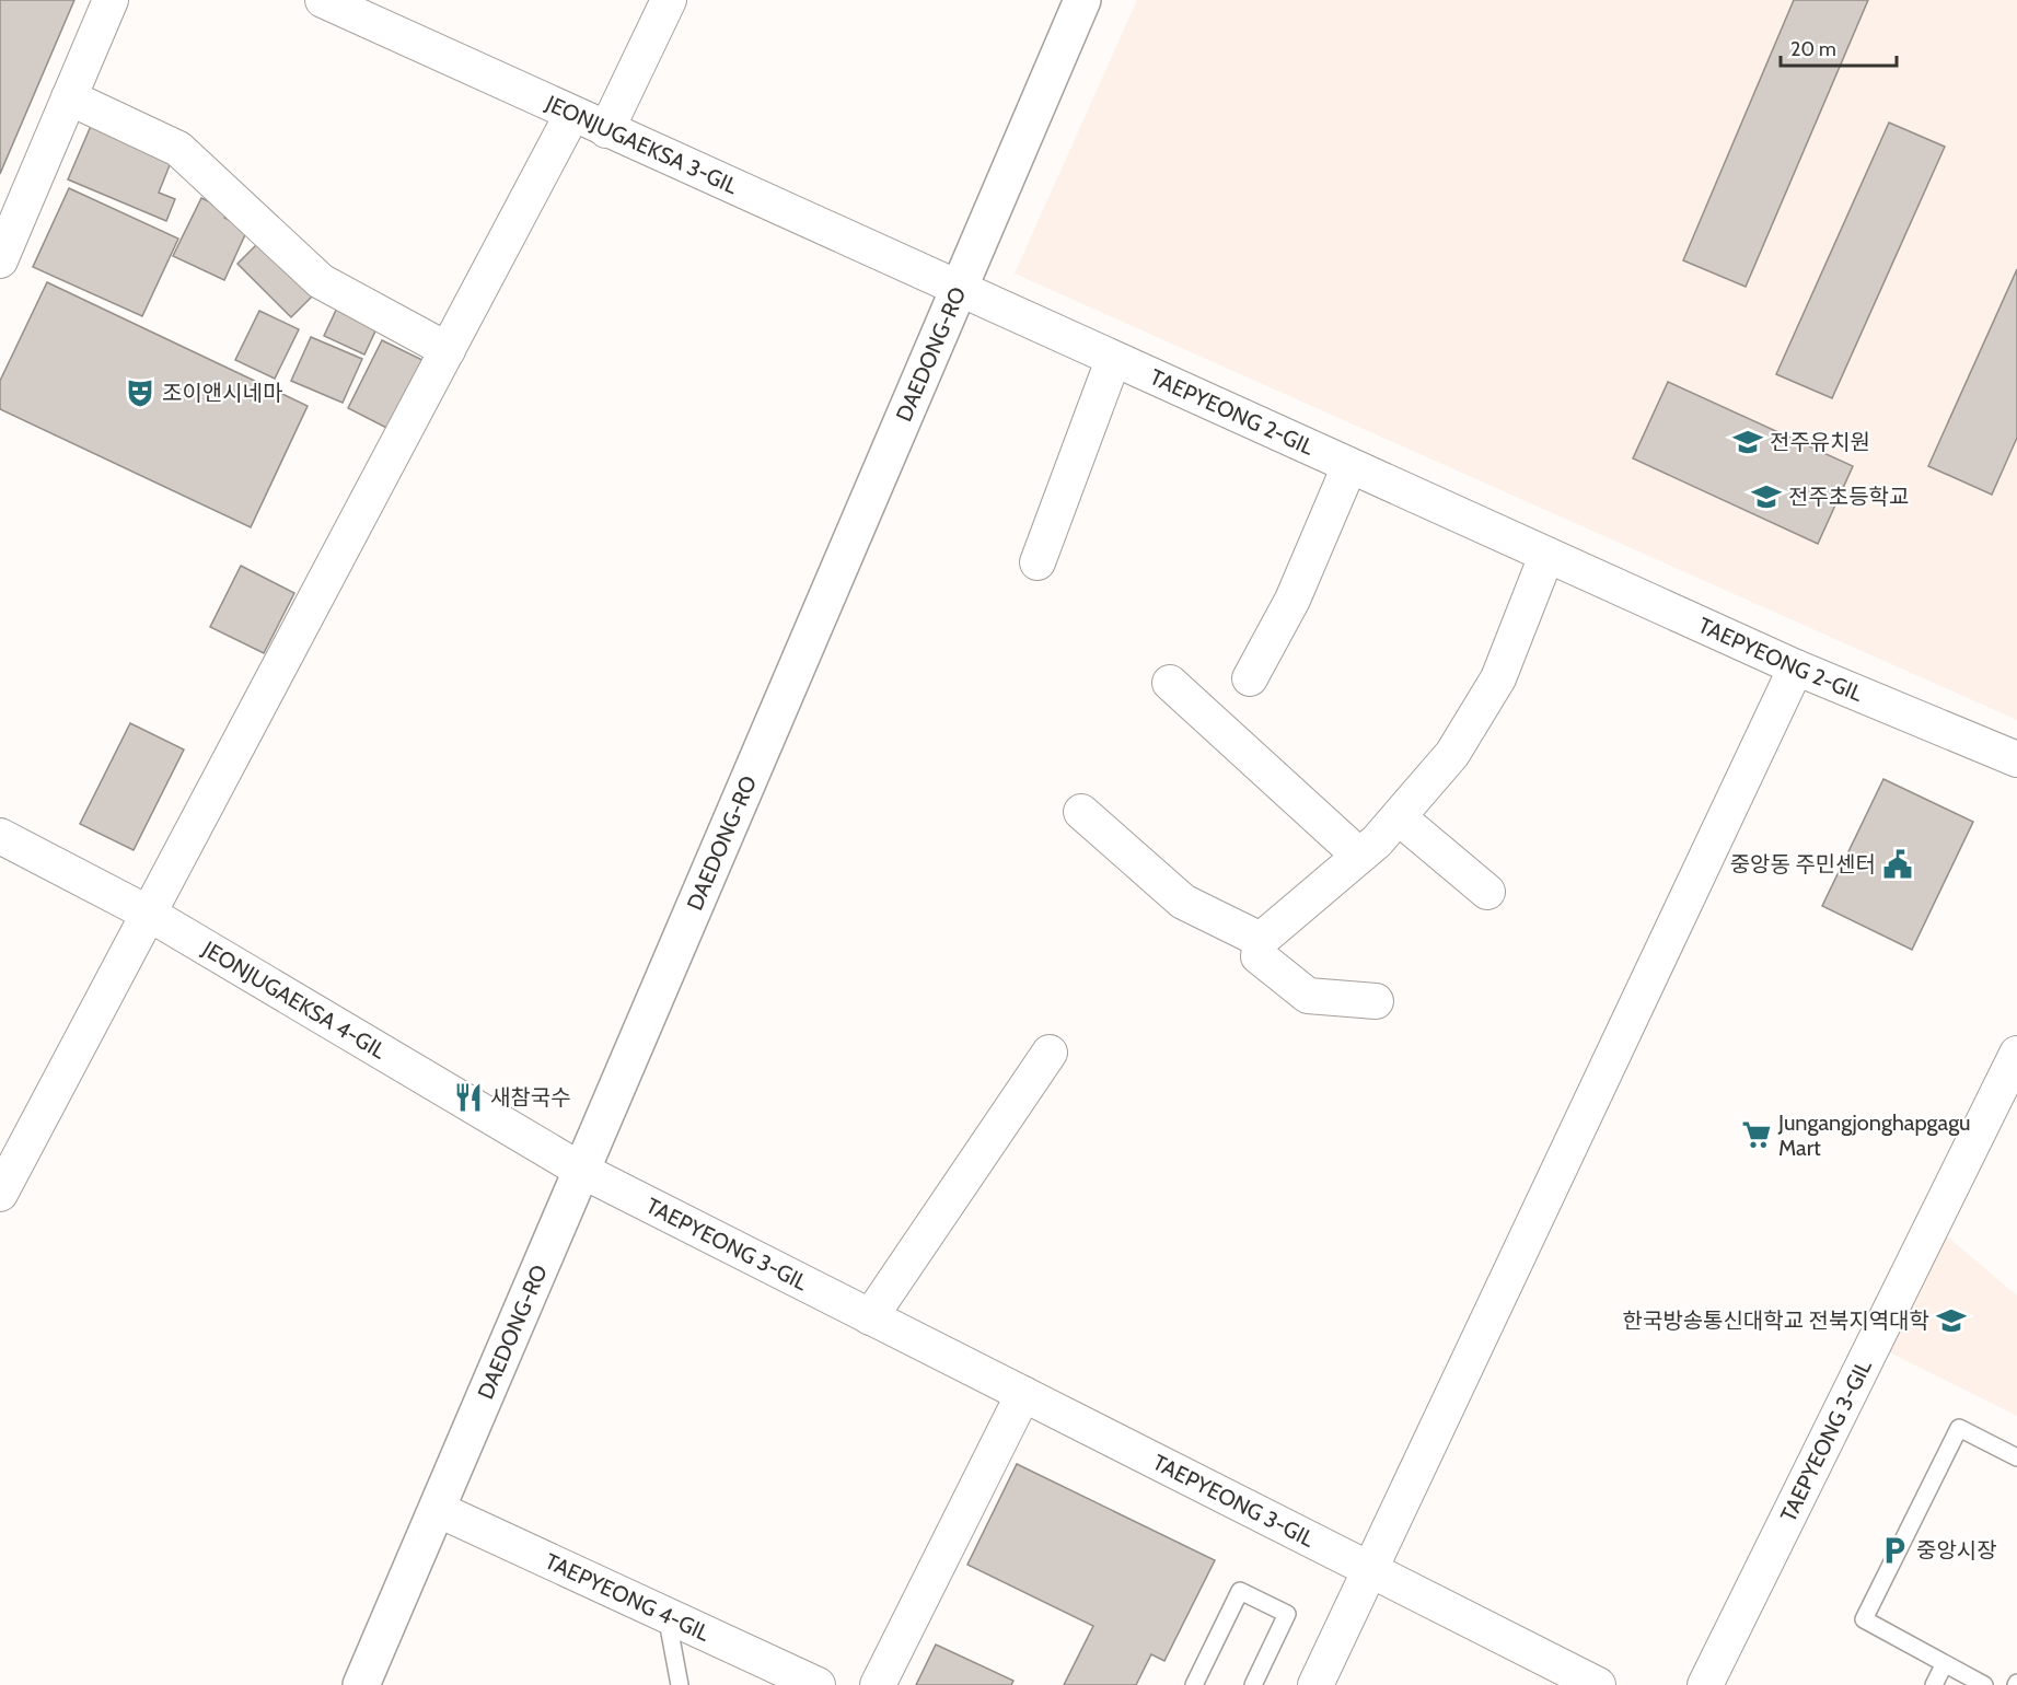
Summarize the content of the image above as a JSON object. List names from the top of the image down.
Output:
{
  "streets": {
    "street": [
      "JEONJUGAEKSA 3-GIL",
      "DAEDONG-RO",
      "TAEPYEONG 2-GIL",
      "JEONJUGAEKSA 4-GIL",
      "TAEPYEONG 3-GIL",
      "TAEPYEONG 4-GIL"
    ]
  },
  "crossings": [
    ["JEONJUGAEKSA 3-GIL", "DAEDONG-RO"],
    ["JEONJUGAEKSA 3-GIL", "TAEPYEONG 2-GIL"],
    ["DAEDONG-RO", "TAEPYEONG 2-GIL"],
    ["DAEDONG-RO", "JEONJUGAEKSA 4-GIL"],
    ["DAEDONG-RO", "TAEPYEONG 3-GIL"],
    ["DAEDONG-RO", "TAEPYEONG 4-GIL"],
    ["JEONJUGAEKSA 4-GIL", "TAEPYEONG 3-GIL"]
  ],
  "places": {
    "theatre": ["조이앤시네마"],
    "school or university": ["전주유치원", "전주초등학교", "한국방송통신대학교 전북지역대학"],
    "public building": ["중앙동 주민센터"],
    "restaurant": ["새참국수"],
    "supermarket": ["Jungangjonghapgagu Mart"],
    "parking": ["중앙시장"]
  },
  "scale_bar": "20 m"
}
